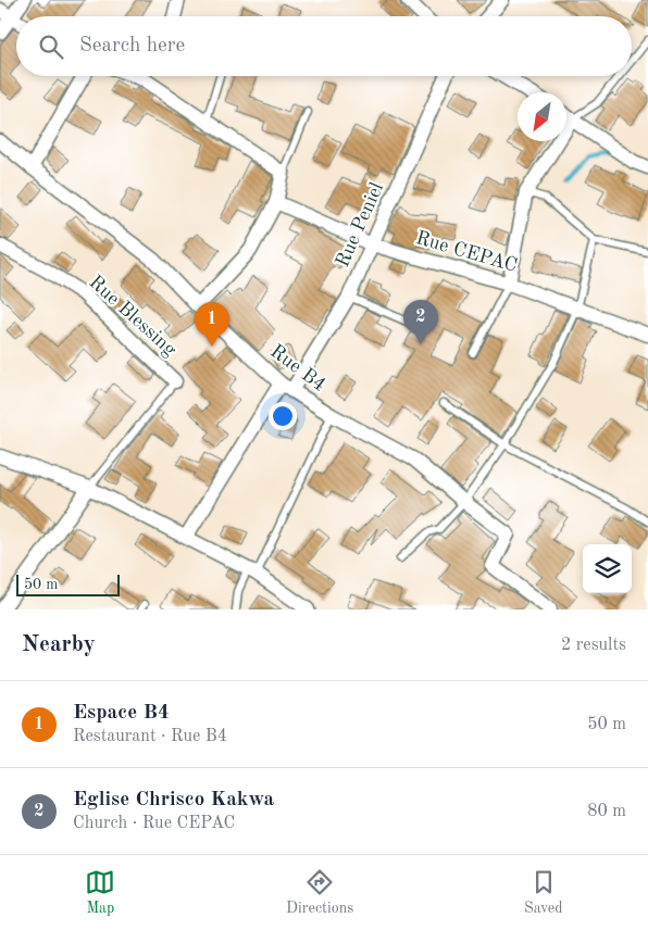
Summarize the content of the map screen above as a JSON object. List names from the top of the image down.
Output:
{
  "streets": {
    "street": [
      "Rue Peniel",
      "Rue CEPAC",
      "Rue Blessing",
      "Rue B4"
    ]
  },
  "crossings": [
    ["Rue Peniel", "Rue CEPAC"],
    ["Rue Peniel", "Rue B4"]
  ],
  "scale_bar": "50 m",
  "north": "bottom left",
  "page": {
    "search": "Search here",
    "pins": ["2", "1"],
    "scale": "50 m",
    "heading": ["Nearby", "2 results"],
    "list": [
      {
        "mark": "1",
        "name": "Espace B4",
        "note": "Restaurant · Rue B4",
        "value": "50 m"
      },
      {
        "mark": "2",
        "name": "Eglise Chrisco Kakwa",
        "note": "Church · Rue CEPAC",
        "value": "80 m"
      }
    ],
    "nav": ["Map", "Directions", "Saved"]
  }
}
